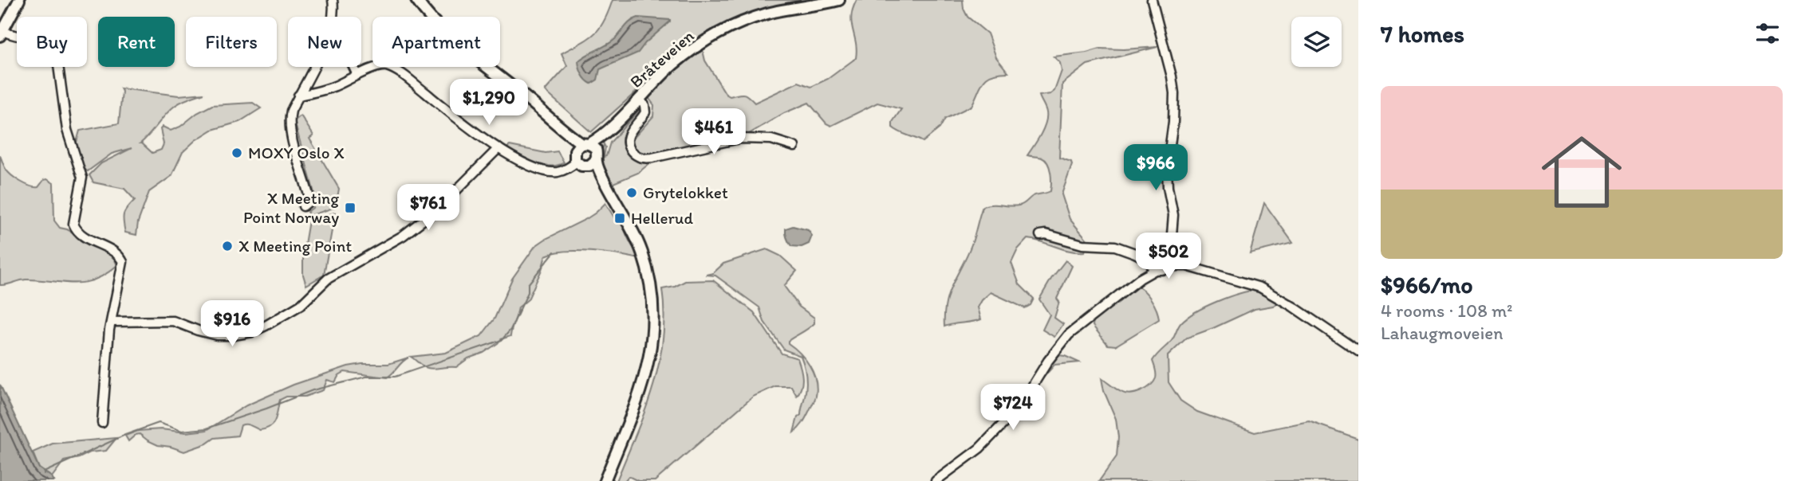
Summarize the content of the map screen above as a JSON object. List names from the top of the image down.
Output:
{
  "streets": {
    "main road": ["Bråteveien"]
  },
  "places": {
    "other": ["MOXY Oslo X", "Grytelokket", "X Meeting Point"],
    "transit": ["X Meeting Point Norway", "Hellerud"]
  },
  "page": {
    "heading": "7 homes",
    "chip": [
      "Buy",
      "Rent",
      "Filters",
      "New",
      "Apartment"
    ],
    "list": [
      {
        "name": "$966/mo",
        "note": "4 rooms · 108 m² · Lahaugmoveien"
      }
    ],
    "price": [
      "$1,290",
      "$461",
      "$966",
      "$761",
      "$502",
      "$916",
      "$724"
    ]
  }
}
